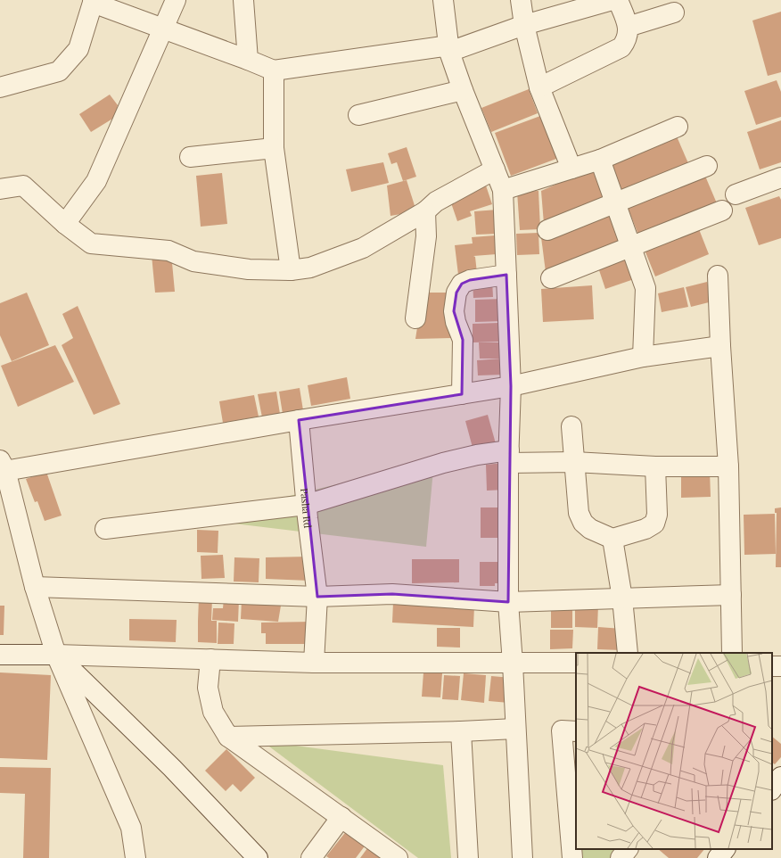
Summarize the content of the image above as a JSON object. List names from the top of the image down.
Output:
{
  "streets": {
    "street": ["Pasha Rd"]
  }
}
